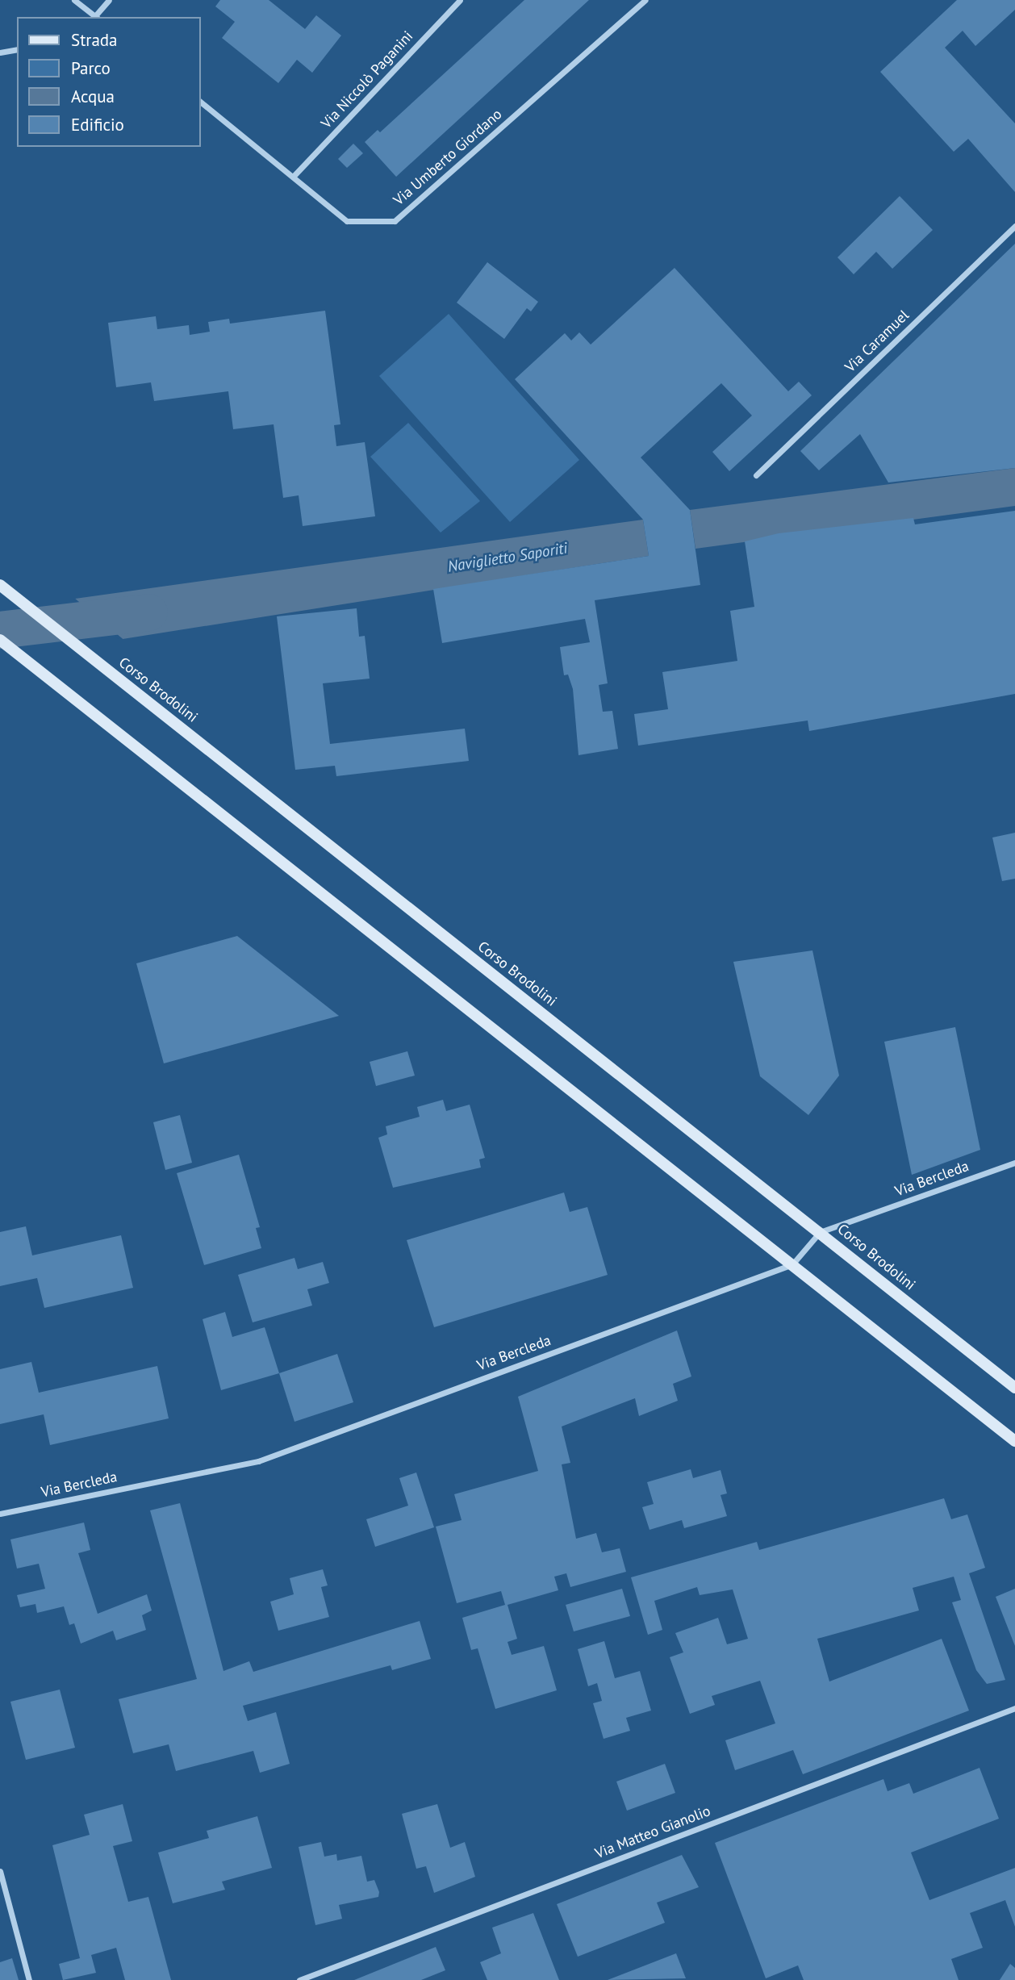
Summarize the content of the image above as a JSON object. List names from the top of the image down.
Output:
{
  "streets": {
    "main road": ["Corso Brodolini"],
    "street": [
      "Via Niccolò Paganini",
      "Via Umberto Giordano",
      "Via Caramuel",
      "Via Bercleda",
      "Via Matteo Gianolio"
    ]
  },
  "crossings": [
    ["Via Niccolò Paganini", "Via Umberto Giordano"],
    ["Corso Brodolini", "Via Bercleda"]
  ],
  "water": ["Naviglietto Saporiti"],
  "legend": [
    "Strada",
    "Parco",
    "Acqua",
    "Edificio"
  ]
}
